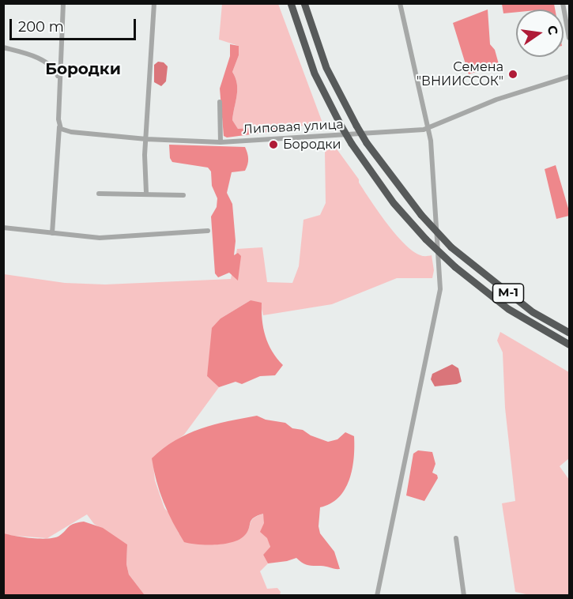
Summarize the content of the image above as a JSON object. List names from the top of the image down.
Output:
{
  "streets": {
    "highway": ["М-1"],
    "street": ["Липовая улица"]
  },
  "districts": ["Бородки"],
  "places": ["Семена \"ВНИИССОК\"", "Бородки"],
  "scale_bar": "200 m",
  "north": "right"
}
